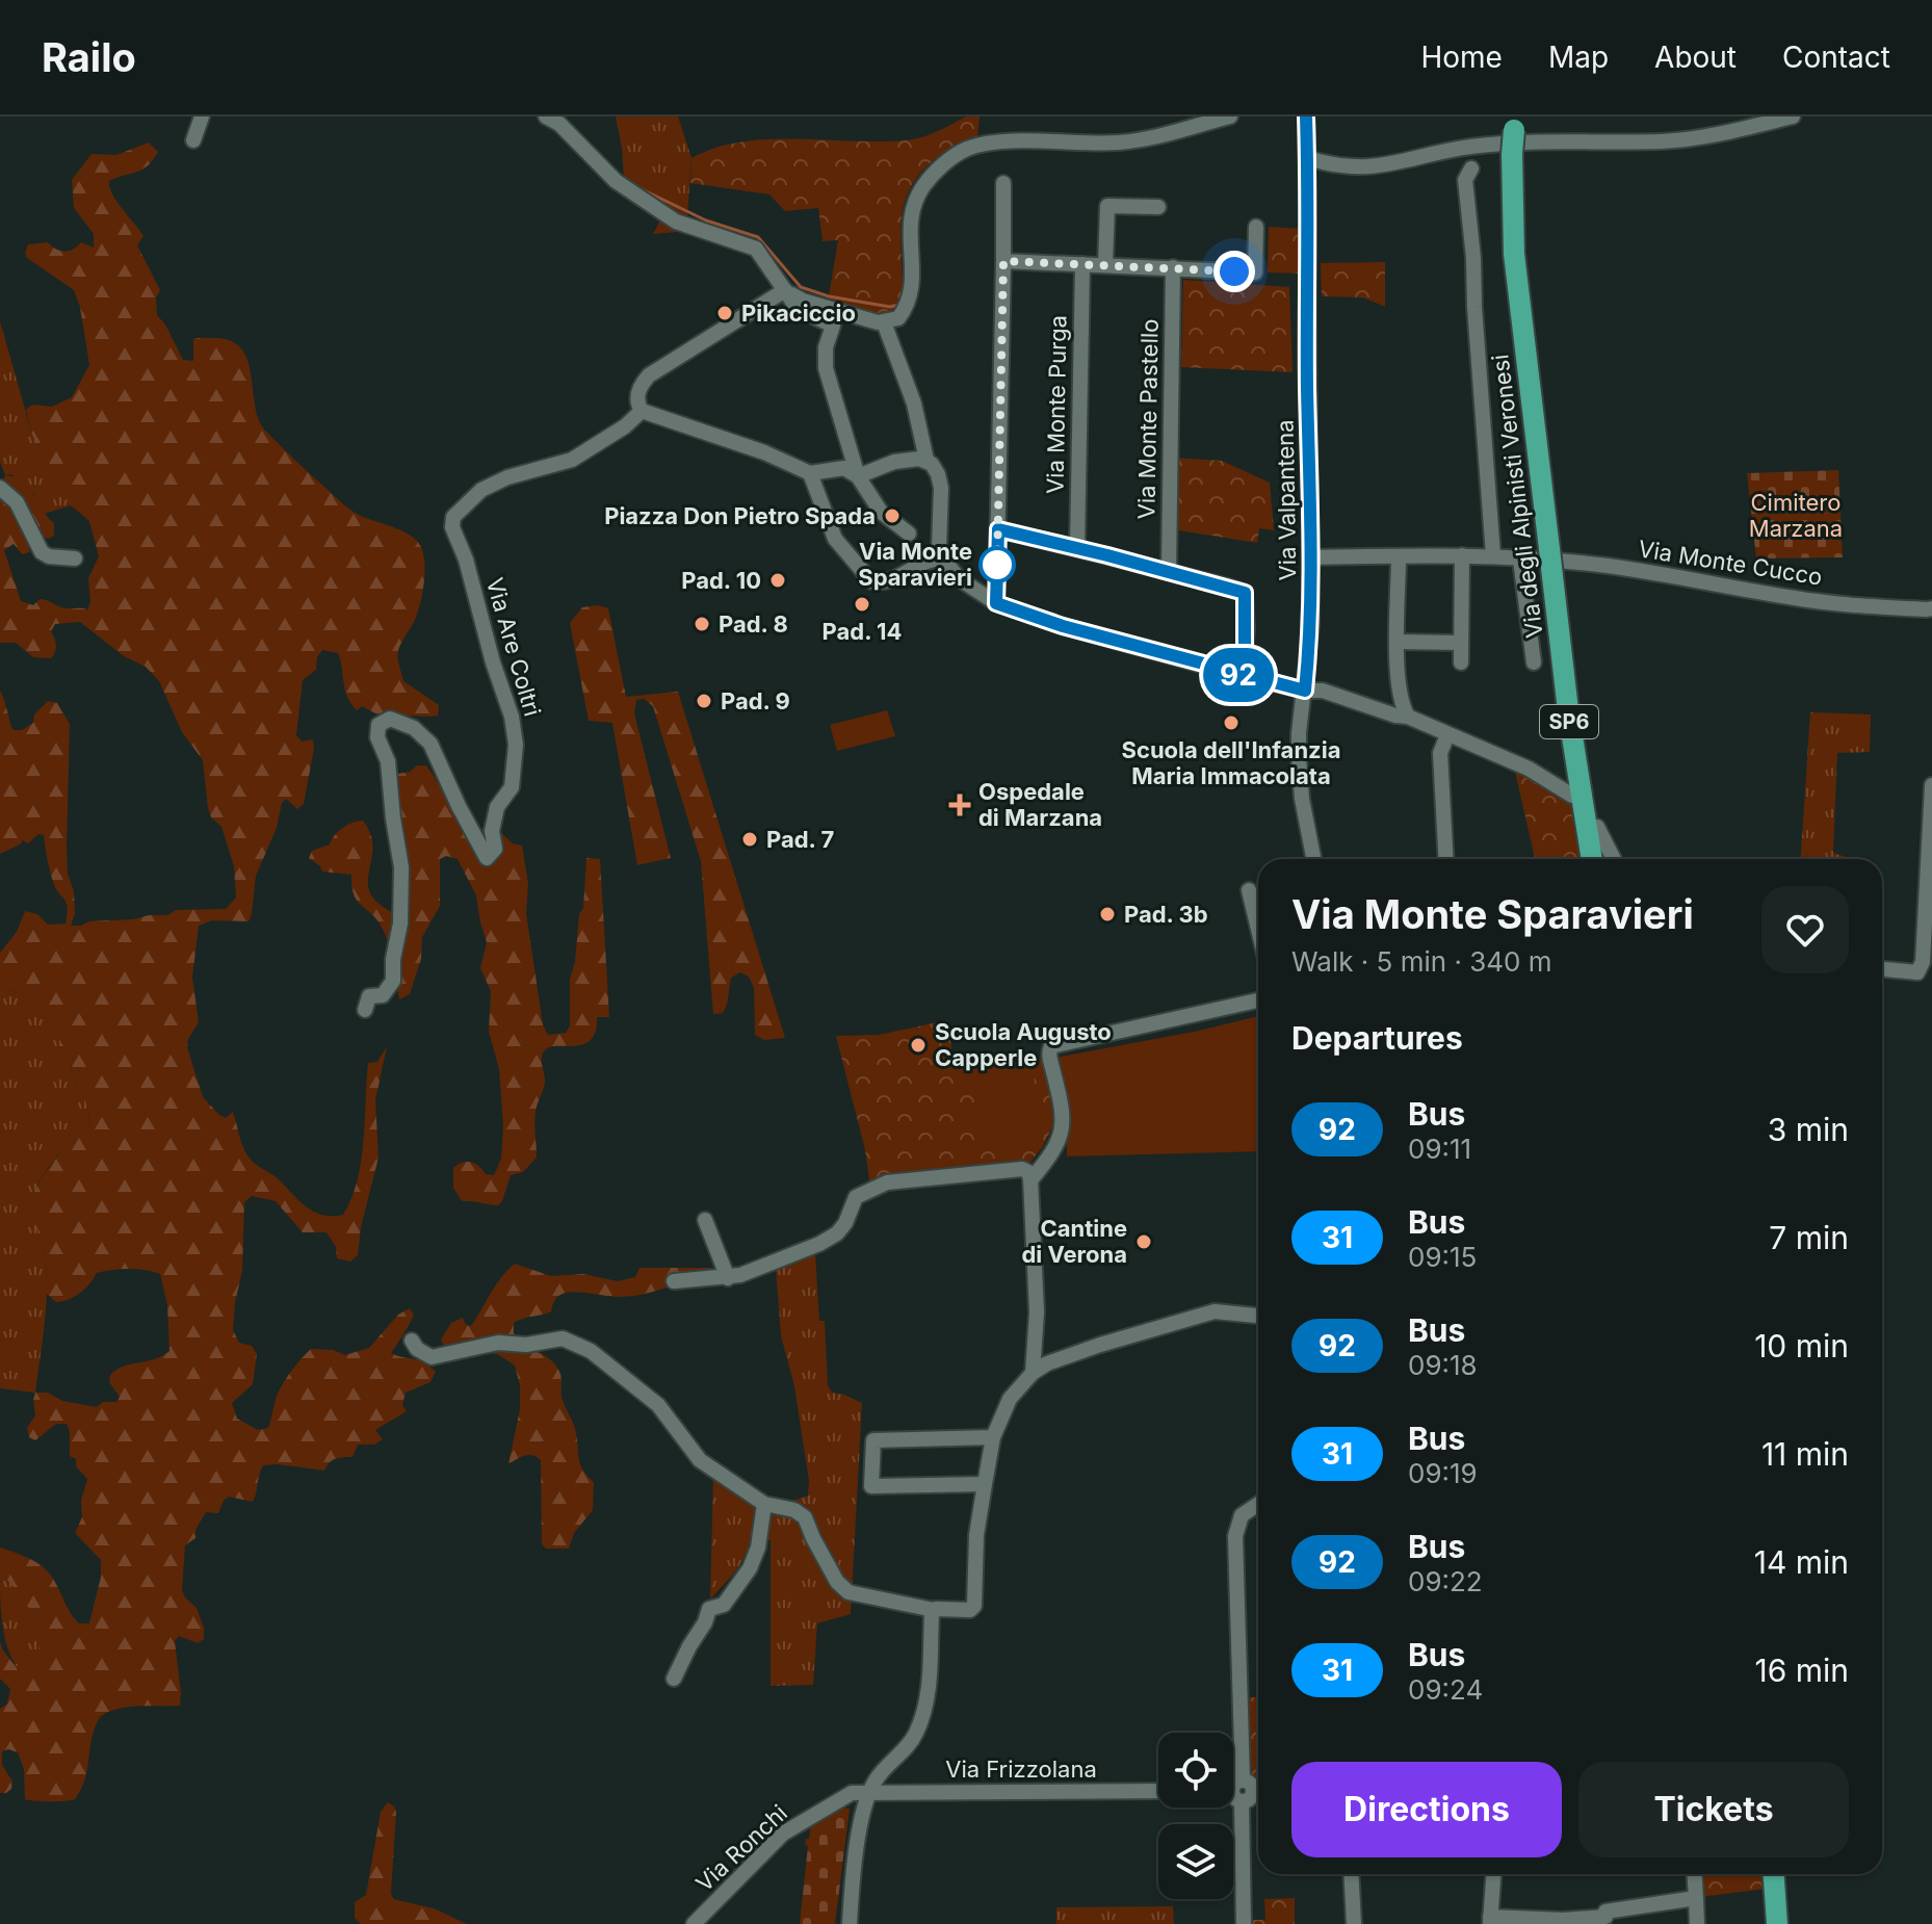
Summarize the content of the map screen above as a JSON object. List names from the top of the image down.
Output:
{
  "streets": {
    "highway": ["Via degli Alpinisti Veronesi", "SP6"],
    "street": [
      "Via Monte Purga",
      "Via Monte Pastello",
      "Via Valpantena",
      "Via Monte Cucco",
      "Via Are Coltri",
      "Via Frizzolana",
      "Via Ronchi"
    ]
  },
  "crossings": [
    ["Via Valpantena", "Via Monte Cucco"],
    ["Via Frizzolana", "Via Ronchi"]
  ],
  "parks": ["Cimitero Marzana"],
  "places": {
    "other": [
      "Pikaciccio",
      "Piazza Don Pietro Spada",
      "Via Monte Sparavieri",
      "Pad. 10",
      "Pad. 14",
      "Pad. 8",
      "Pad. 9",
      "Scuola dell'Infanzia Maria Immacolata",
      "Pad. 7",
      "Pad. 3b",
      "Scuola Augusto Capperle",
      "Cantine di Verona"
    ],
    "health": ["Ospedale di Marzana"]
  },
  "lines": ["bus line 92"],
  "page": {
    "header": "Railo",
    "nav": [
      "Home",
      "Map",
      "About",
      "Contact"
    ],
    "on_map": "92",
    "heading": [
      ["Via Monte Sparavieri", "Walk · 5 min · 340 m"],
      "Departures"
    ],
    "list": [
      {
        "mark": "92",
        "name": "Bus",
        "note": "09:11",
        "value": "3 min"
      },
      {
        "mark": "31",
        "name": "Bus",
        "note": "09:15",
        "value": "7 min"
      },
      {
        "mark": "92",
        "name": "Bus",
        "note": "09:18",
        "value": "10 min"
      },
      {
        "mark": "31",
        "name": "Bus",
        "note": "09:19",
        "value": "11 min"
      },
      {
        "mark": "92",
        "name": "Bus",
        "note": "09:22",
        "value": "14 min"
      },
      {
        "mark": "31",
        "name": "Bus",
        "note": "09:24",
        "value": "16 min"
      }
    ],
    "buttons": ["Directions", "Tickets"]
  }
}
